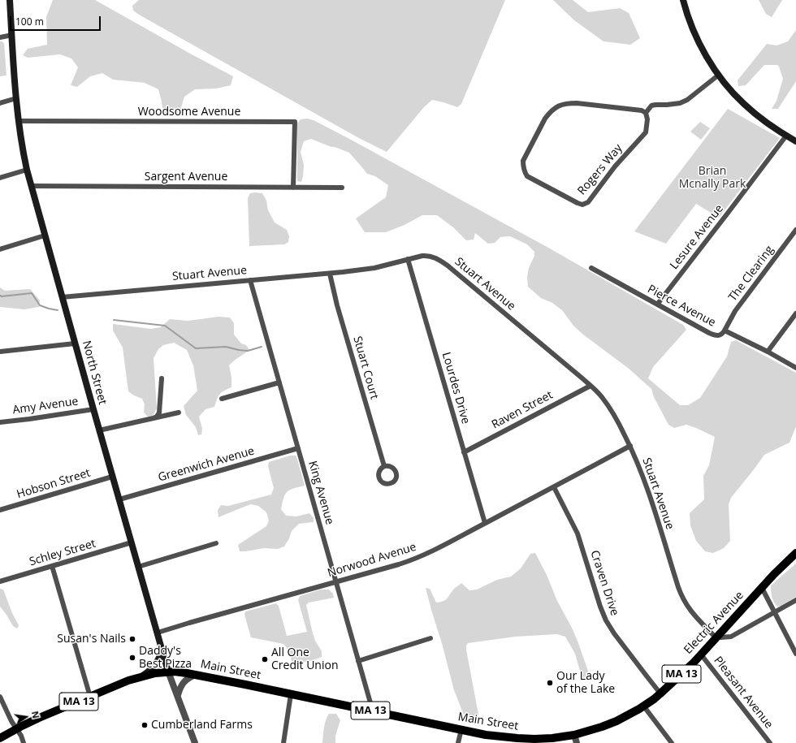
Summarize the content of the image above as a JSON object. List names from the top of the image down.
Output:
{
  "streets": {
    "main road": [
      "North Street",
      "Electric Avenue",
      "Main Street",
      "MA 13"
    ],
    "street": [
      "Woodsome Avenue",
      "Rogers Way",
      "Sargent Avenue",
      "Lesure Avenue",
      "Stuart Avenue",
      "The Clearing",
      "Pierce Avenue",
      "Stuart Court",
      "Lourdes Drive",
      "Amy Avenue",
      "Raven Street",
      "Greenwich Avenue",
      "Hobson Street",
      "King Avenue",
      "Schley Street",
      "Norwood Avenue",
      "Craven Drive",
      "Pleasant Avenue"
    ]
  },
  "crossings": [
    ["Woodsome Avenue", "Sargent Avenue"],
    ["Woodsome Avenue", "North Street"],
    ["Sargent Avenue", "North Street"],
    ["Lesure Avenue", "Pierce Avenue"],
    ["Stuart Avenue", "Stuart Court"],
    ["Stuart Avenue", "North Street"],
    ["Stuart Avenue", "Lourdes Drive"],
    ["Stuart Avenue", "Raven Street"],
    ["Stuart Avenue", "King Avenue"],
    ["Stuart Avenue", "Norwood Avenue"],
    ["Stuart Avenue", "Electric Avenue"],
    ["The Clearing", "Pierce Avenue"],
    ["North Street", "Amy Avenue"],
    ["North Street", "Greenwich Avenue"],
    ["North Street", "Hobson Street"],
    ["North Street", "Schley Street"],
    ["North Street", "Norwood Avenue"],
    ["North Street", "Main Street"],
    ["Lourdes Drive", "Raven Street"],
    ["Lourdes Drive", "Norwood Avenue"],
    ["Greenwich Avenue", "King Avenue"],
    ["King Avenue", "Norwood Avenue"],
    ["King Avenue", "Main Street"],
    ["Norwood Avenue", "Craven Drive"],
    ["Craven Drive", "Electric Avenue"],
    ["Electric Avenue", "Main Street"],
    ["Electric Avenue", "Pleasant Avenue"]
  ],
  "parks": ["Brian Mcnally Park"],
  "places": [
    "Susan's Nails",
    "Daddy's Best Pizza",
    "All One Credit Union",
    "Our Lady of the Lake",
    "Cumberland Farms"
  ],
  "scale_bar": "100 m",
  "north": "right"
}
